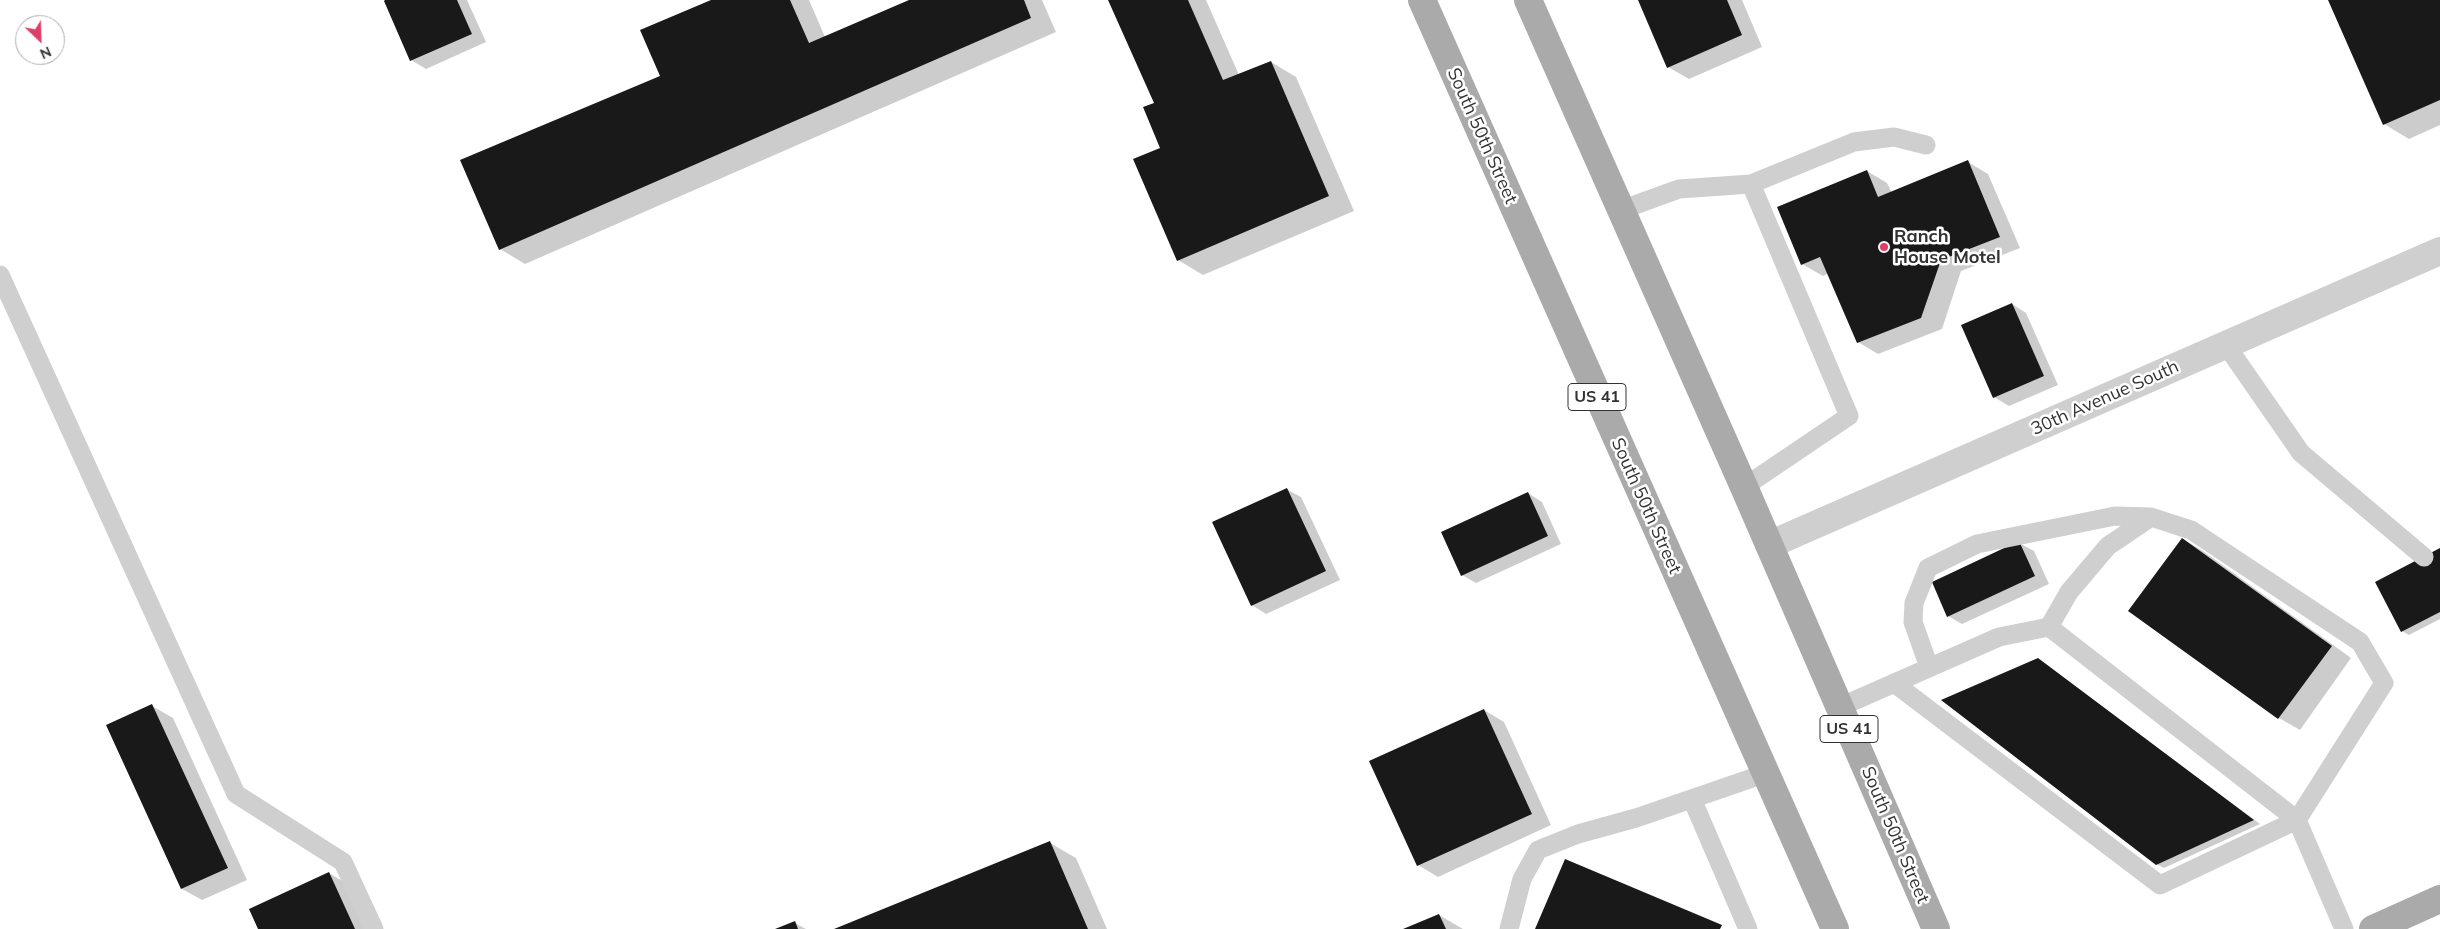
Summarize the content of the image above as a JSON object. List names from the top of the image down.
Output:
{
  "streets": {
    "main road": ["South 50th Street", "US 41"],
    "street": ["30th Avenue South"]
  },
  "crossings": [
    ["South 50th Street", "30th Avenue South"]
  ],
  "places": ["Ranch House Motel"],
  "north": "bottom right"
}
